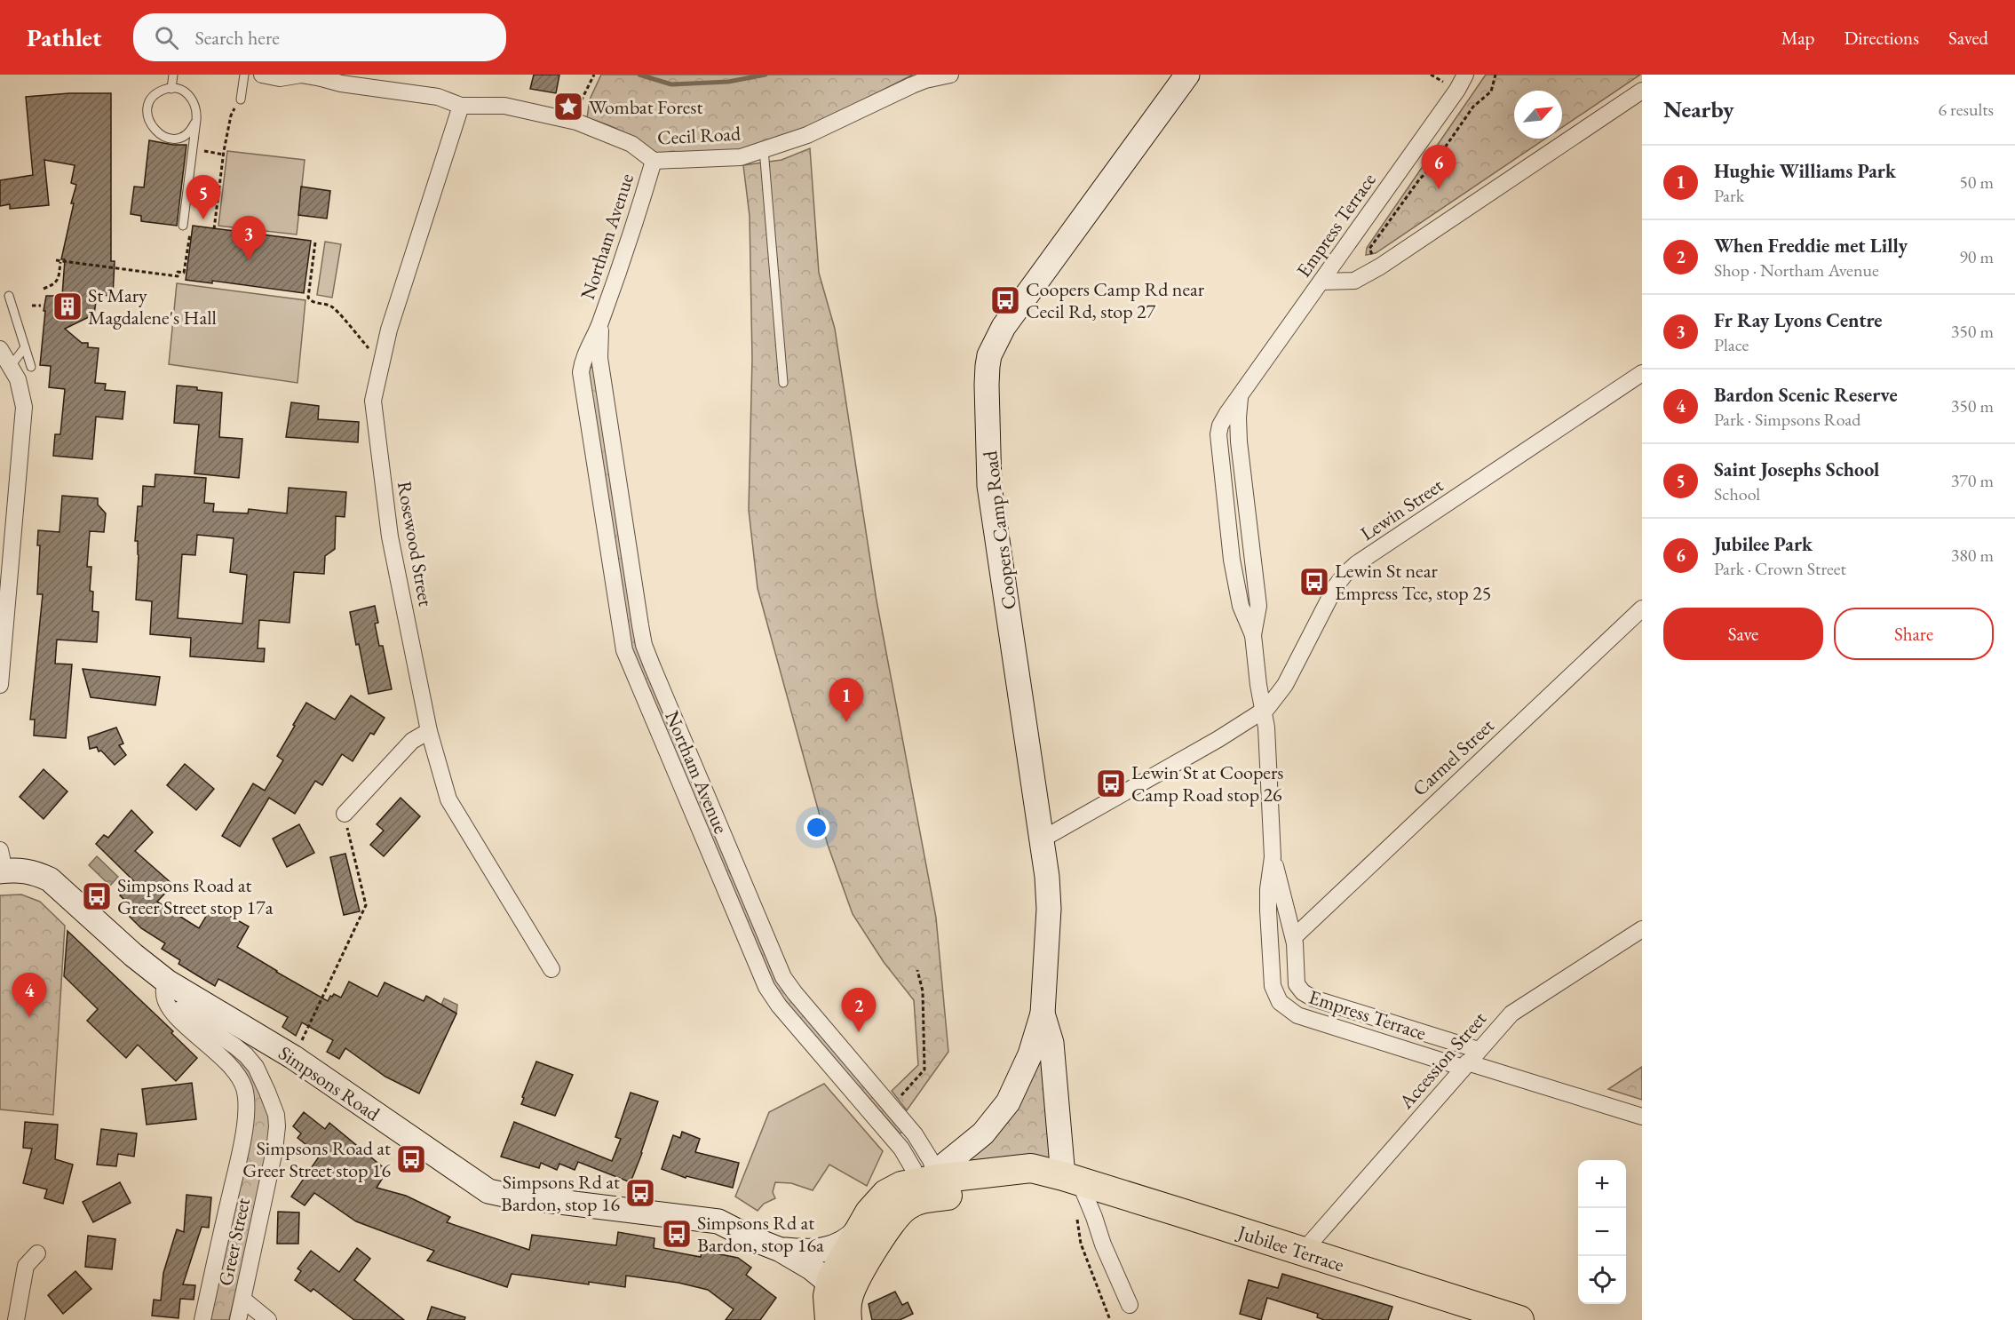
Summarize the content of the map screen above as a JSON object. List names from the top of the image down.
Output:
{
  "streets": {
    "highway": ["Jubilee Terrace"],
    "main road": ["Coopers Camp Road", "Simpsons Road"],
    "street": [
      "Cecil Road",
      "Empress Terrace",
      "Northam Avenue",
      "Lewin Street",
      "Rosewood Street",
      "Carmel Street",
      "Accession Street",
      "Greer Street"
    ]
  },
  "crossings": [
    ["Cecil Road", "Northam Avenue"],
    ["Cecil Road", "Rosewood Street"],
    ["Empress Terrace", "Lewin Street"],
    ["Empress Terrace", "Carmel Street"],
    ["Empress Terrace", "Accession Street"],
    ["Northam Avenue", "Coopers Camp Road"],
    ["Lewin Street", "Coopers Camp Road"],
    ["Coopers Camp Road", "Jubilee Terrace"],
    ["Accession Street", "Jubilee Terrace"],
    ["Simpsons Road", "Greer Street"]
  ],
  "places": {
    "place": ["Wombat Forest"],
    "bus stop": [
      "Coopers Camp Rd near Cecil Rd, stop 27",
      "Lewin St near Empress Tce, stop 25",
      "Lewin St at Coopers Camp Road stop 26",
      "Simpsons Road at Greer Street stop 17a",
      "Simpsons Road at Greer Street stop 16",
      "Simpsons Rd at Bardon, stop 16",
      "Simpsons Rd at Bardon, stop 16a"
    ],
    "building": ["St Mary Magdalene's Hall"]
  },
  "north": "top right",
  "page": {
    "header": "Pathlet",
    "search": "Search here",
    "nav": ["Map", "Directions", "Saved"],
    "heading": ["Nearby", "6 results"],
    "list": [
      {
        "mark": "1",
        "name": "Hughie Williams Park",
        "note": "Park",
        "value": "50 m"
      },
      {
        "mark": "2",
        "name": "When Freddie met Lilly",
        "note": "Shop · Northam Avenue",
        "value": "90 m"
      },
      {
        "mark": "3",
        "name": "Fr Ray Lyons Centre",
        "note": "Place",
        "value": "350 m"
      },
      {
        "mark": "4",
        "name": "Bardon Scenic Reserve",
        "note": "Park · Simpsons Road",
        "value": "350 m"
      },
      {
        "mark": "5",
        "name": "Saint Josephs School",
        "note": "School",
        "value": "370 m"
      },
      {
        "mark": "6",
        "name": "Jubilee Park",
        "note": "Park · Crown Street",
        "value": "380 m"
      }
    ],
    "pins": [
      "6",
      "5",
      "3",
      "1",
      "4",
      "2"
    ],
    "buttons": ["Save", "Share"],
    "map_buttons": ["+", "−"]
  }
}
